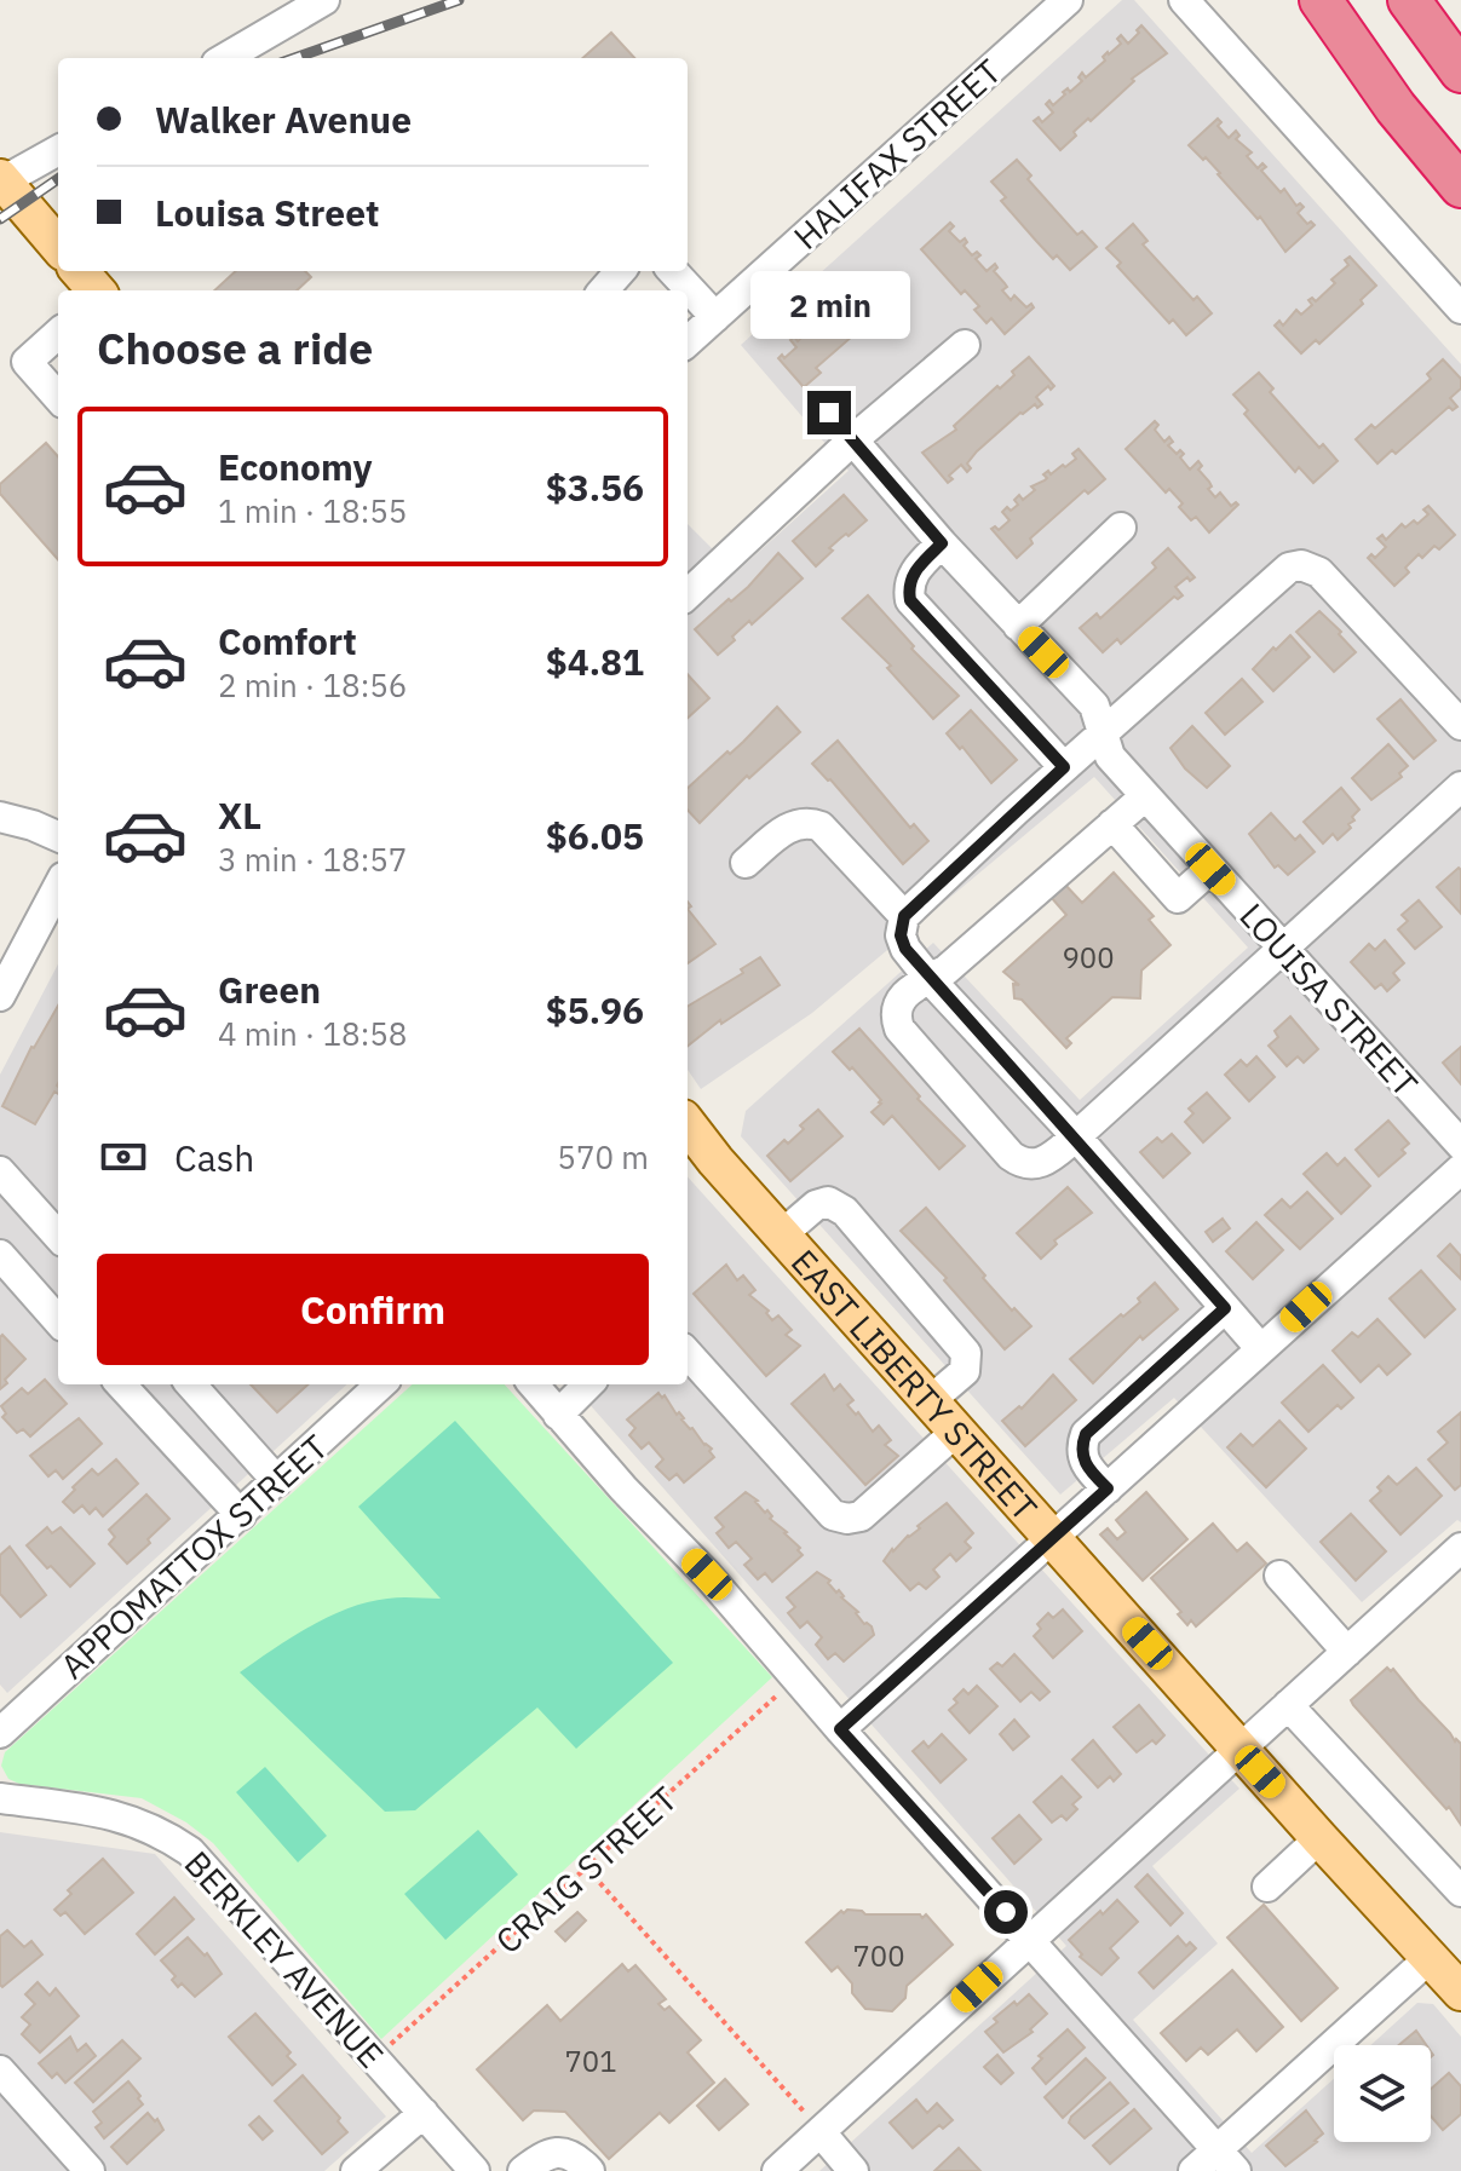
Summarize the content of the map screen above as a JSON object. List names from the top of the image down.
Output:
{
  "streets": {
    "main road": ["EAST LIBERTY STREET"],
    "street": [
      "HALIFAX STREET",
      "LOUISA STREET",
      "APPOMATTOX STREET",
      "BERKLEY AVENUE"
    ],
    "path": ["CRAIG STREET"]
  },
  "crossings": [
    ["CRAIG STREET", "BERKLEY AVENUE"]
  ],
  "house_numbers": ["900", "700", "701"],
  "page": {
    "banner": ["Walker Avenue", "Louisa Street"],
    "bubble": "2 min",
    "heading": "Choose a ride",
    "list": [
      {
        "name": "Economy",
        "note": "1 min · 18:55",
        "value": "$3.56"
      },
      {
        "name": "Comfort",
        "note": "2 min · 18:56",
        "value": "$4.81"
      },
      {
        "name": "XL",
        "note": "3 min · 18:57",
        "value": "$6.05"
      },
      {
        "name": "Green",
        "note": "4 min · 18:58",
        "value": "$5.96"
      }
    ],
    "pay": ["Cash", "570 m"],
    "buttons": "Confirm"
  }
}
